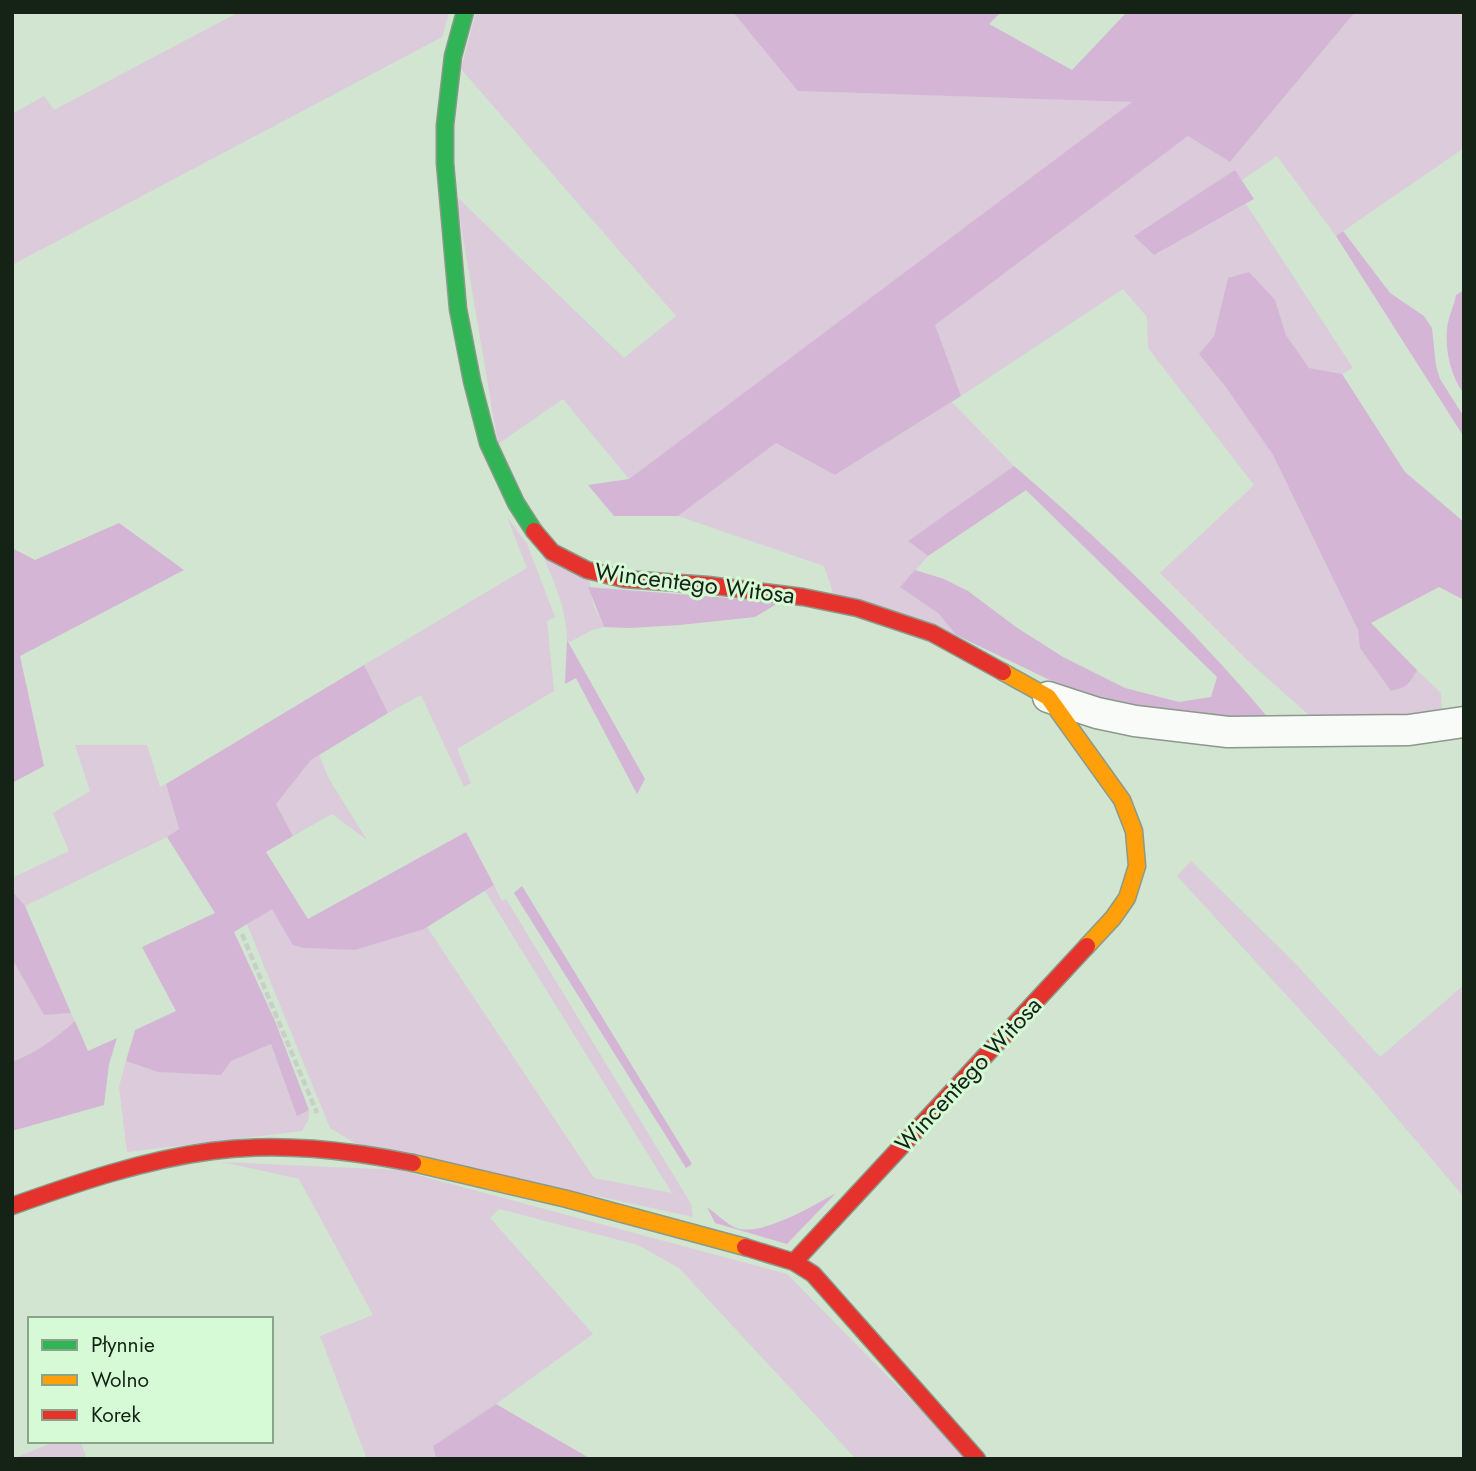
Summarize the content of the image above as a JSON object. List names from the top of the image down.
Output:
{
  "streets": {
    "street": ["Wincentego Witosa"]
  },
  "legend": ["Płynnie", "Wolno", "Korek"]
}
